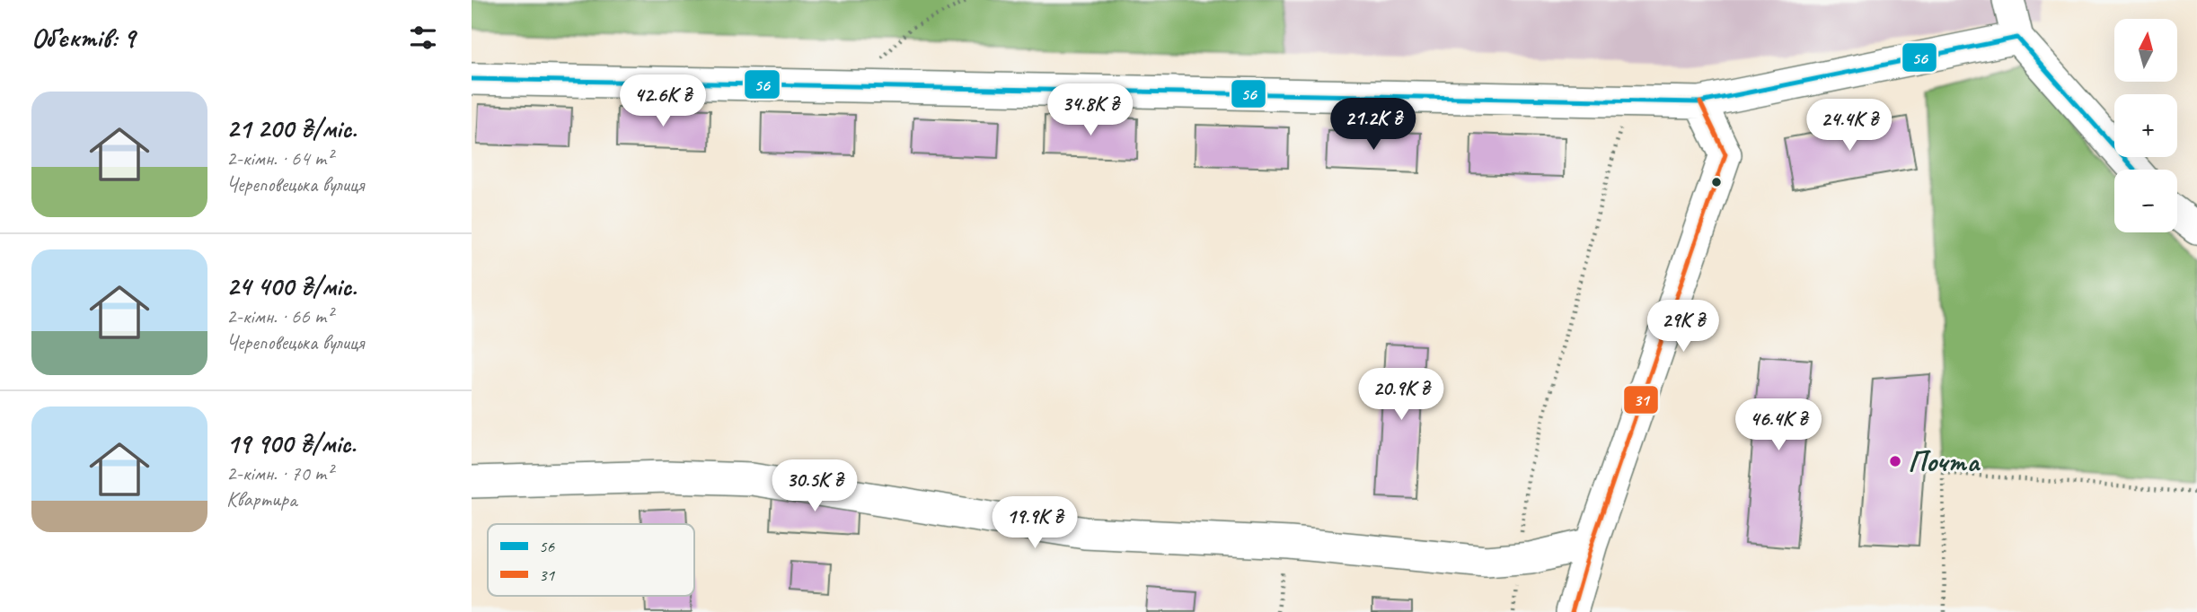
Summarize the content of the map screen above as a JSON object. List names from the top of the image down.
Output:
{
  "places": ["Почта"],
  "lines": ["transit line 56", "transit line 31"],
  "legend": ["56", "31"],
  "north": "top",
  "page": {
    "heading": "Об’єктів: 9",
    "map_buttons": ["+", "−"],
    "price": [
      "42.6K ₴",
      "34.8K ₴",
      "21.2K ₴",
      "24.4K ₴",
      "29K ₴",
      "20.9K ₴",
      "46.4K ₴",
      "30.5K ₴",
      "19.9K ₴"
    ],
    "list": [
      {
        "name": "21 200 ₴/міс.",
        "note": "2-кімн. · 64 m² · Череповецька вулиця"
      },
      {
        "name": "24 400 ₴/міс.",
        "note": "2-кімн. · 66 m² · Череповецька вулиця"
      },
      {
        "name": "19 900 ₴/міс.",
        "note": "2-кімн. · 70 m² · Квартира"
      }
    ]
  }
}
